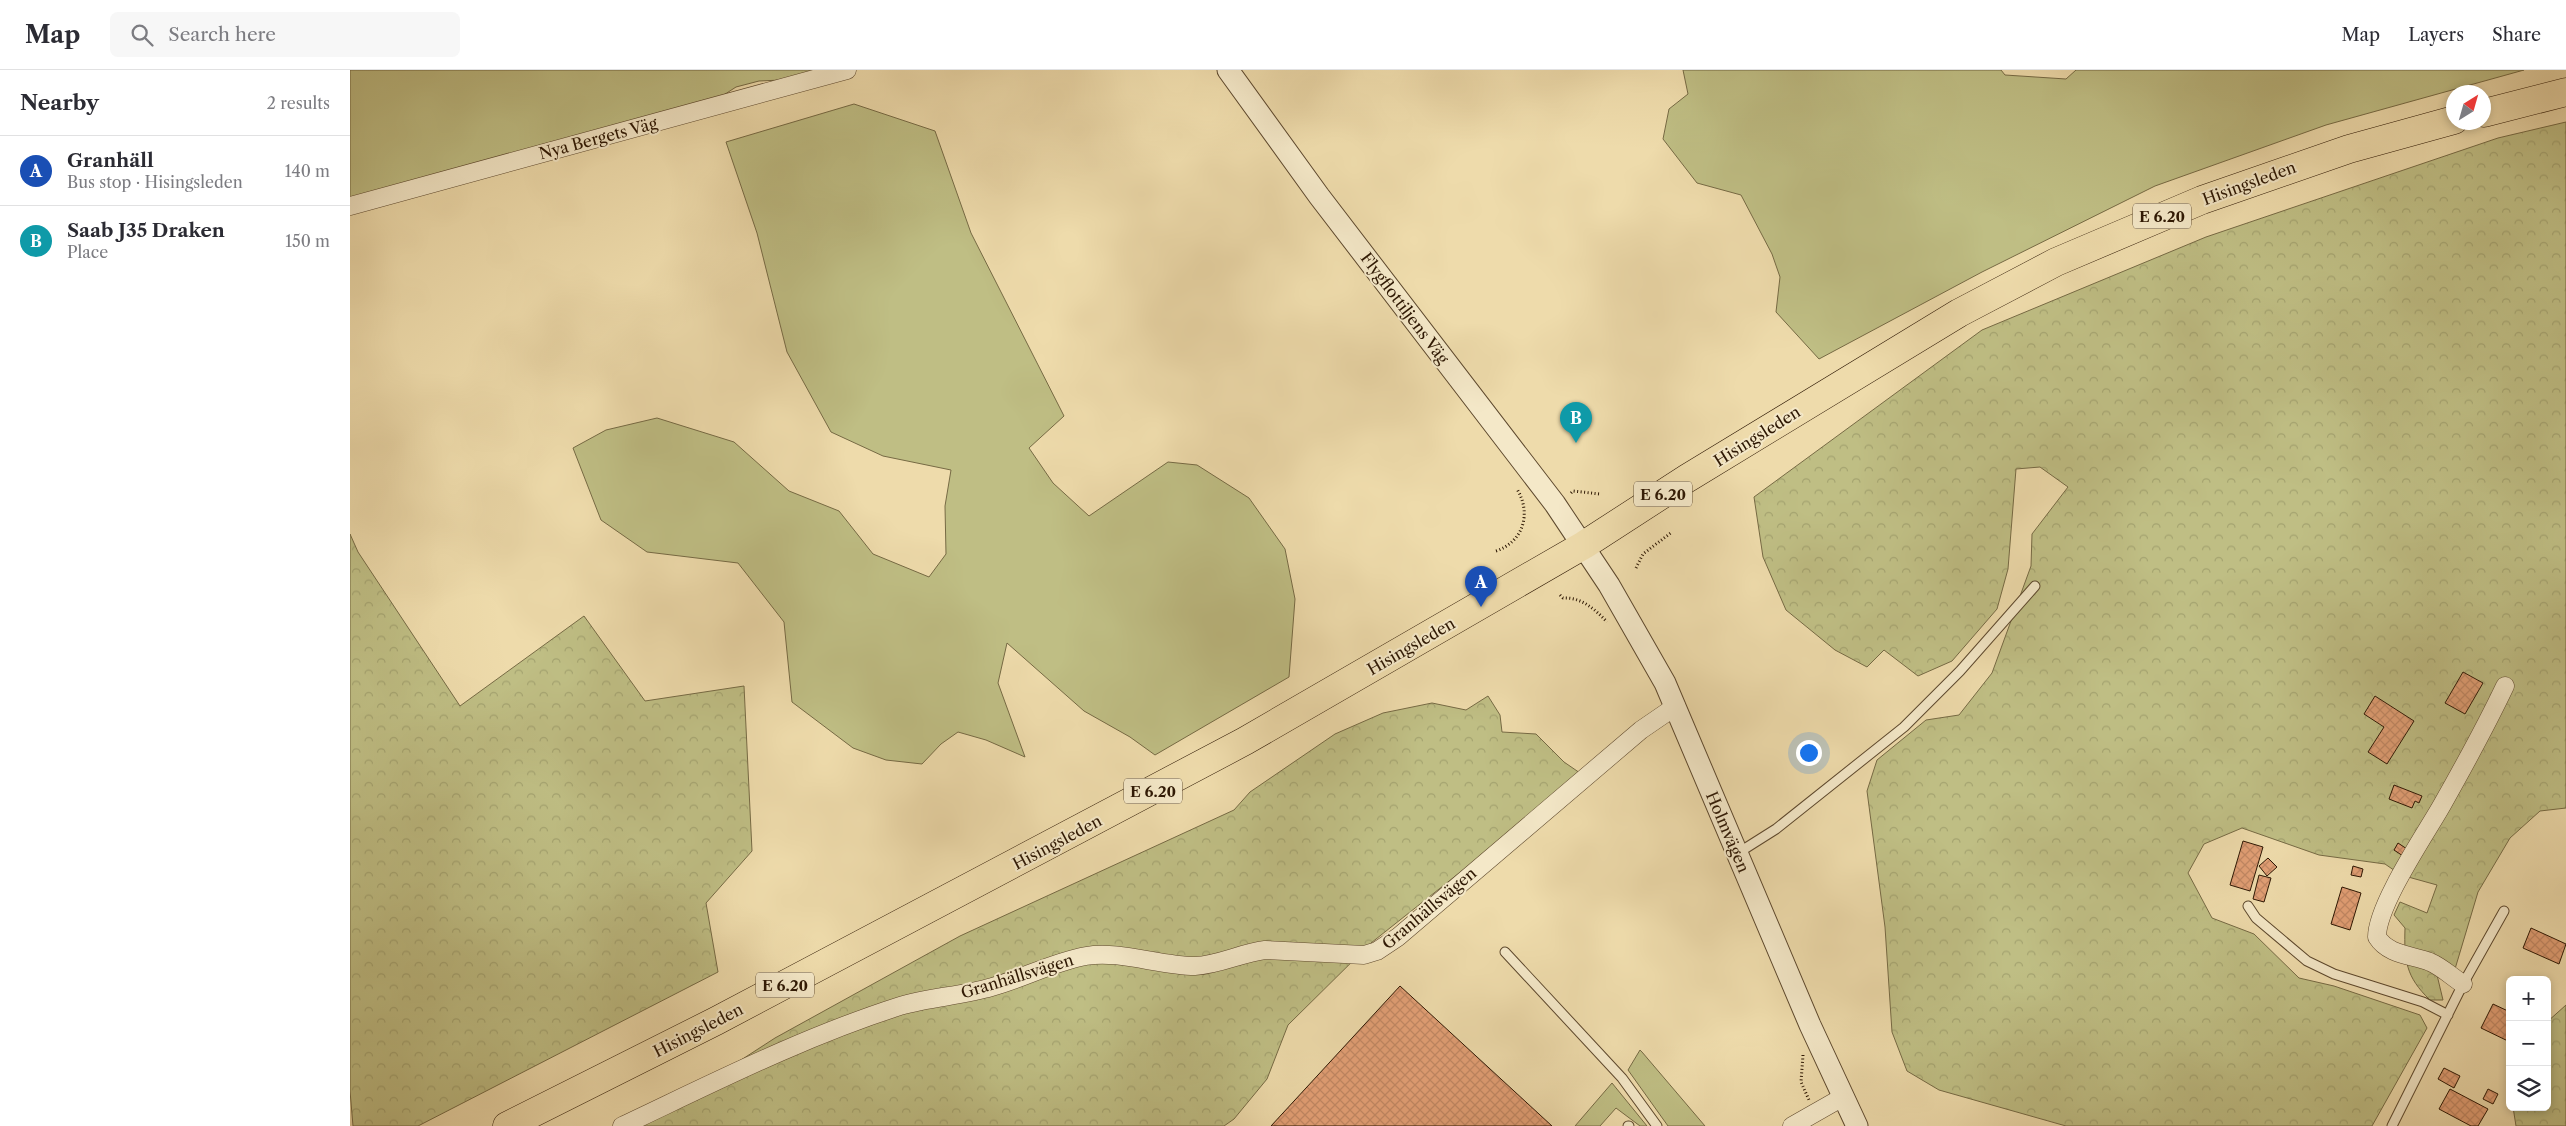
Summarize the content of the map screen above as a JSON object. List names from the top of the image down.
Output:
{
  "streets": {
    "highway": ["Hisingsleden", "E 6.20"],
    "street": [
      "Nya Bergets Väg",
      "Flygflottiljens Väg",
      "Holmvägen",
      "Granhällsvägen"
    ]
  },
  "crossings": [
    ["Hisingsleden", "Flygflottiljens Väg"],
    ["Hisingsleden", "Holmvägen"],
    ["Flygflottiljens Väg", "Holmvägen"],
    ["Holmvägen", "Granhällsvägen"]
  ],
  "north": "top right",
  "page": {
    "header": "Map",
    "search": "Search here",
    "nav": ["Map", "Layers", "Share"],
    "heading": ["Nearby", "2 results"],
    "list": [
      {
        "mark": "A",
        "name": "Granhäll",
        "note": "Bus stop · Hisingsleden",
        "value": "140 m"
      },
      {
        "mark": "B",
        "name": "Saab J35 Draken",
        "note": "Place",
        "value": "150 m"
      }
    ],
    "pins": ["B", "A"],
    "map_buttons": ["+", "−"]
  }
}
